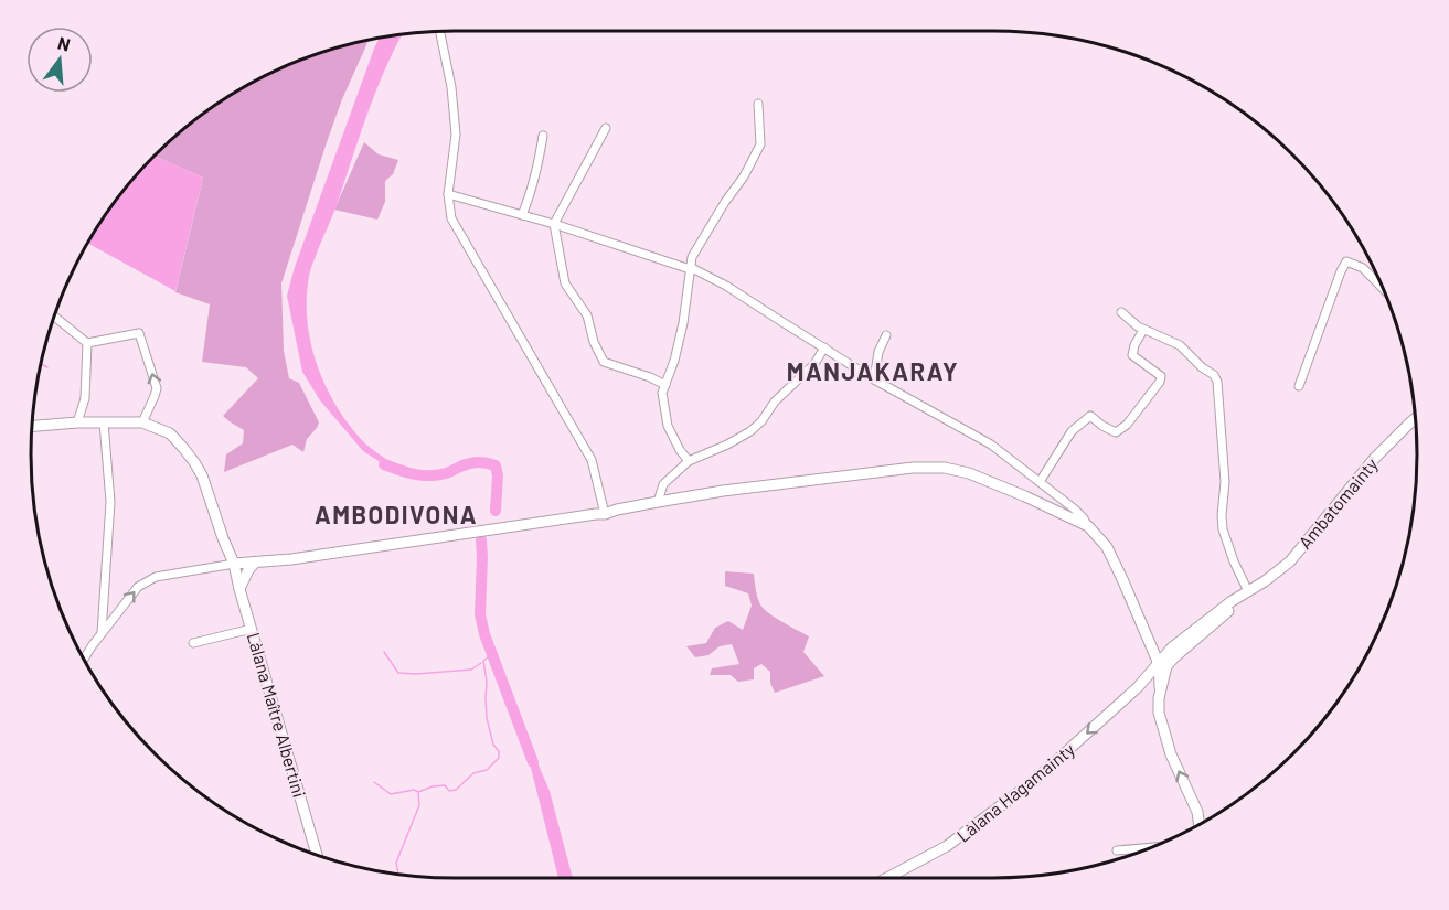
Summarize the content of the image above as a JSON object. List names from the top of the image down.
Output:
{
  "streets": {
    "main road": ["Ambatomainty", "Làlana Maître Albertini", "Làlana Hagamainty"]
  },
  "crossings": [
    ["Ambatomainty", "Làlana Hagamainty"]
  ],
  "one_way": ["Làlana Hagamainty"],
  "districts": ["MANJAKARAY", "AMBODIVONA"],
  "north": "top"
}
